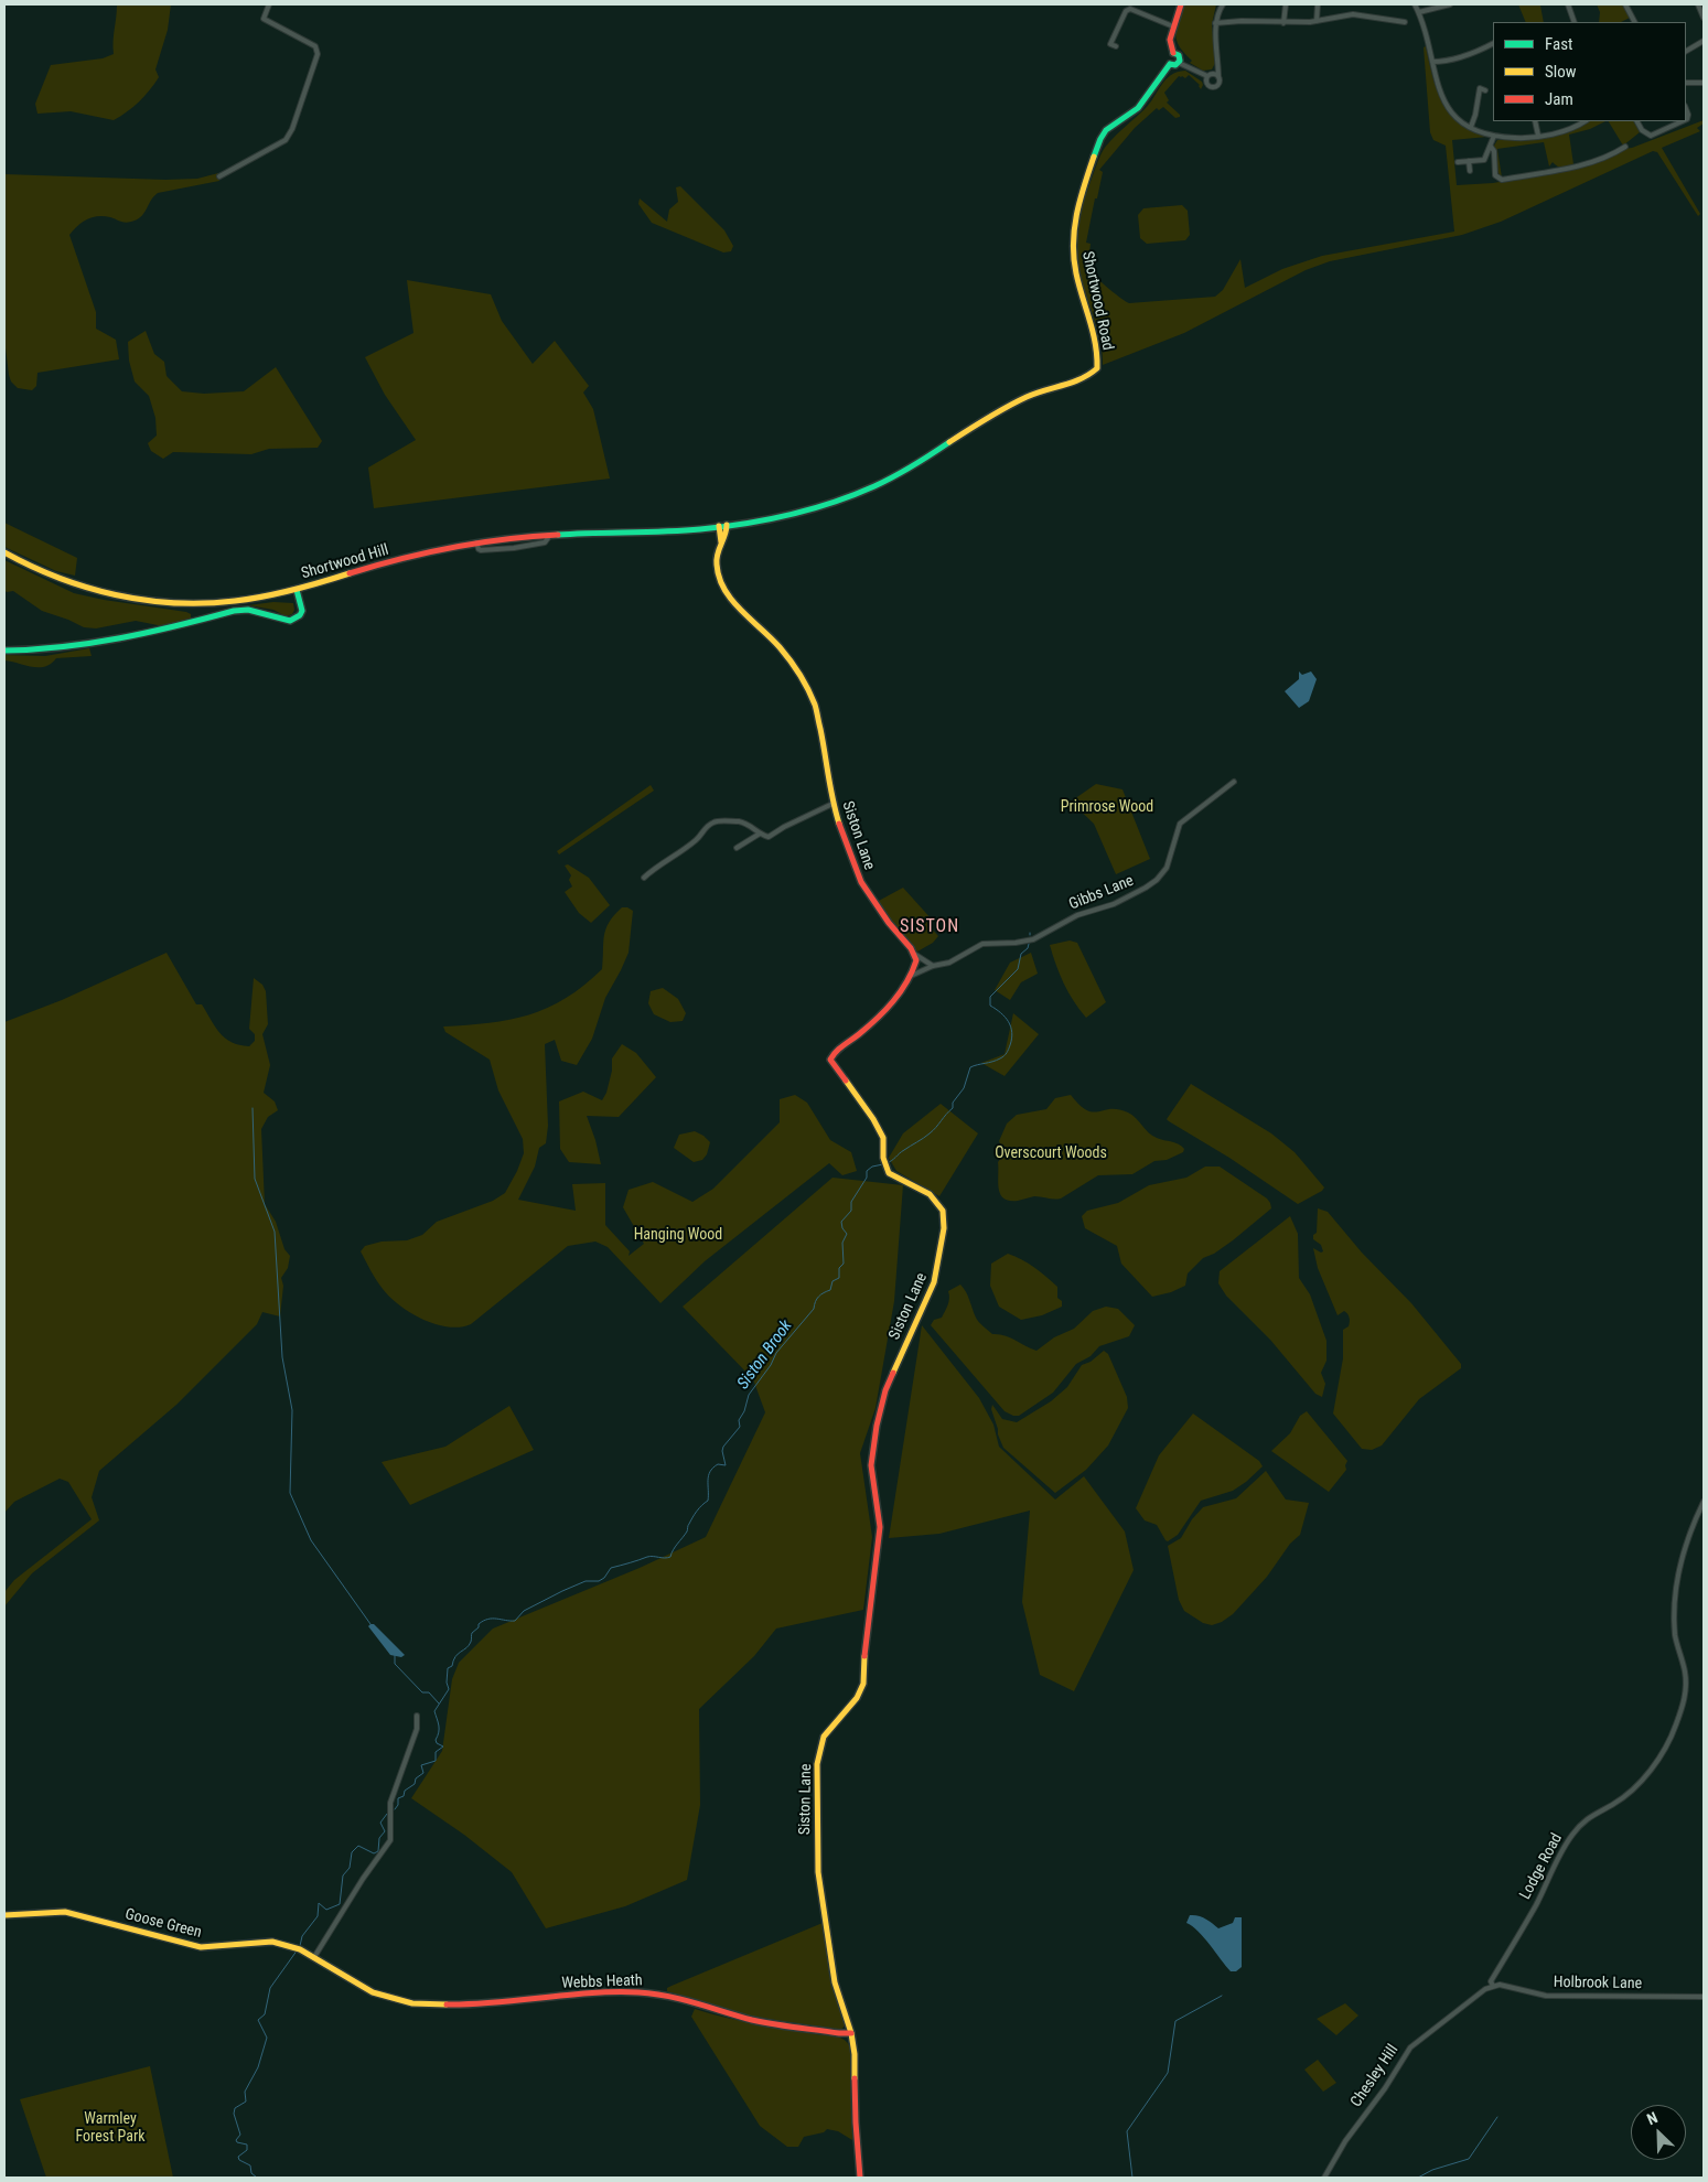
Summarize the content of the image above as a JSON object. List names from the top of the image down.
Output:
{
  "streets": {
    "street": [
      "Shortwood Road",
      "Shortwood Hill",
      "Siston Lane",
      "Gibbs Lane",
      "Lodge Road",
      "Goose Green",
      "Webbs Heath",
      "Holbrook Lane",
      "Chesley Hill"
    ]
  },
  "crossings": [
    ["Shortwood Road", "Shortwood Hill"],
    ["Shortwood Road", "Siston Lane"],
    ["Shortwood Hill", "Siston Lane"],
    ["Siston Lane", "Gibbs Lane"],
    ["Siston Lane", "Webbs Heath"],
    ["Lodge Road", "Holbrook Lane"],
    ["Lodge Road", "Chesley Hill"],
    ["Goose Green", "Webbs Heath"],
    ["Holbrook Lane", "Chesley Hill"]
  ],
  "districts": ["SISTON"],
  "water": ["Siston Brook"],
  "parks": [
    "Primrose Wood",
    "Overscourt Woods",
    "Hanging Wood",
    "Warmley Forest Park"
  ],
  "legend": ["Fast", "Slow", "Jam"],
  "north": "top left"
}
